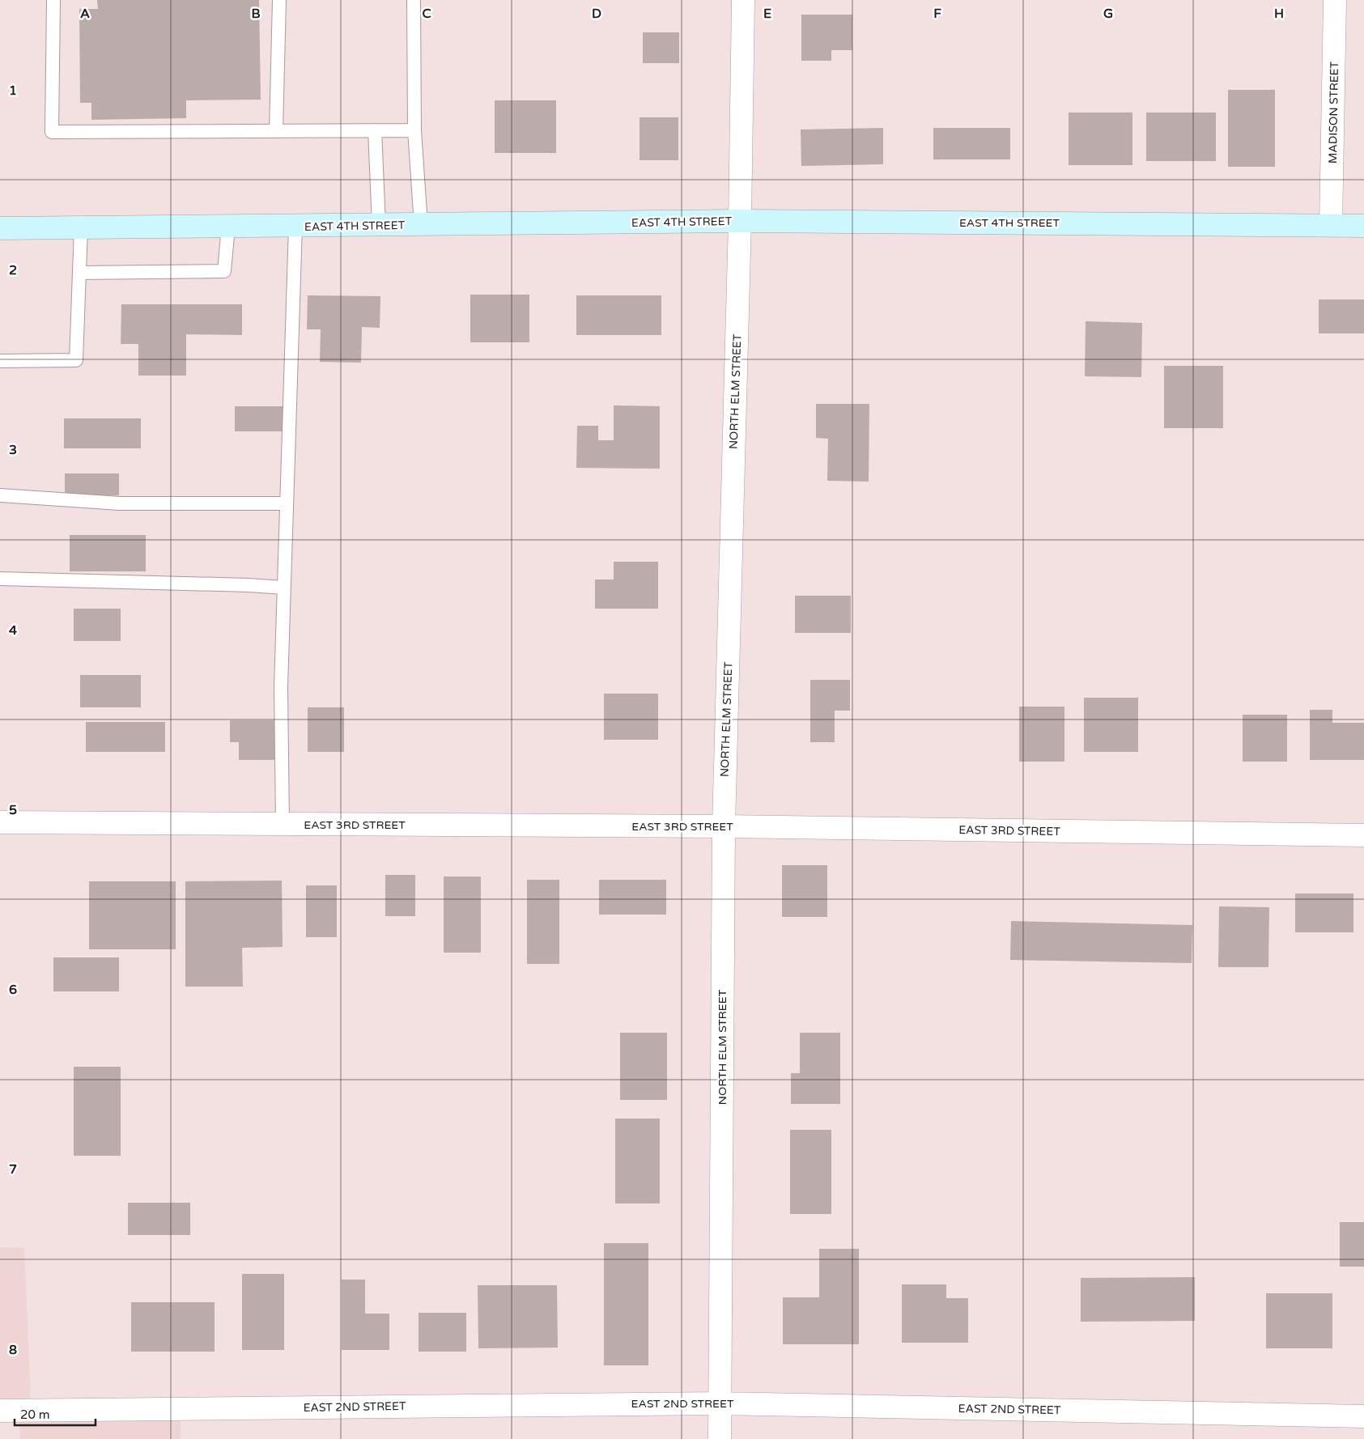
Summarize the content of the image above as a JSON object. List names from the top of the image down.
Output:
{
  "streets": {
    "street": [
      "MADISON STREET",
      "EAST 4TH STREET",
      "NORTH ELM STREET",
      "EAST 3RD STREET",
      "EAST 2ND STREET"
    ]
  },
  "crossings": [
    ["MADISON STREET", "EAST 4TH STREET"],
    ["EAST 4TH STREET", "NORTH ELM STREET"],
    ["NORTH ELM STREET", "EAST 3RD STREET"],
    ["NORTH ELM STREET", "EAST 2ND STREET"]
  ],
  "scale_bar": "20 m",
  "grid": {
    "columns": [
      "A",
      "B",
      "C",
      "D",
      "E",
      "F",
      "G",
      "H"
    ],
    "rows": [
      "1",
      "2",
      "3",
      "4",
      "5",
      "6",
      "7",
      "8"
    ]
  }
}
